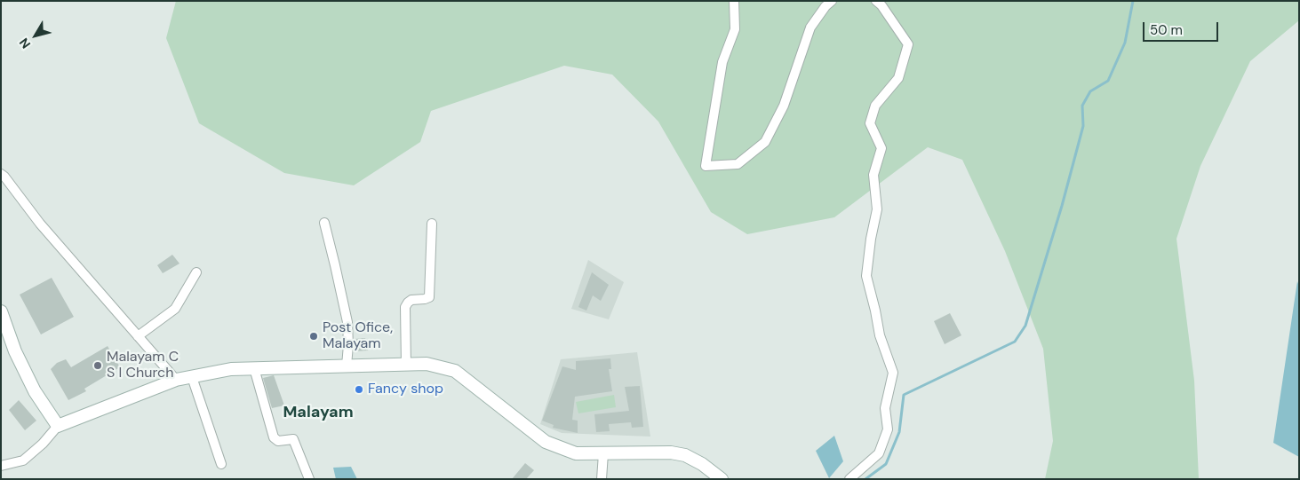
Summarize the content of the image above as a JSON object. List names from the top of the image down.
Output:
{
  "districts": ["Malayam"],
  "places": ["Post Ofice, Malayam", "Malayam C S I Church", "Fancy shop"],
  "scale_bar": "50 m",
  "north": "bottom left"
}
